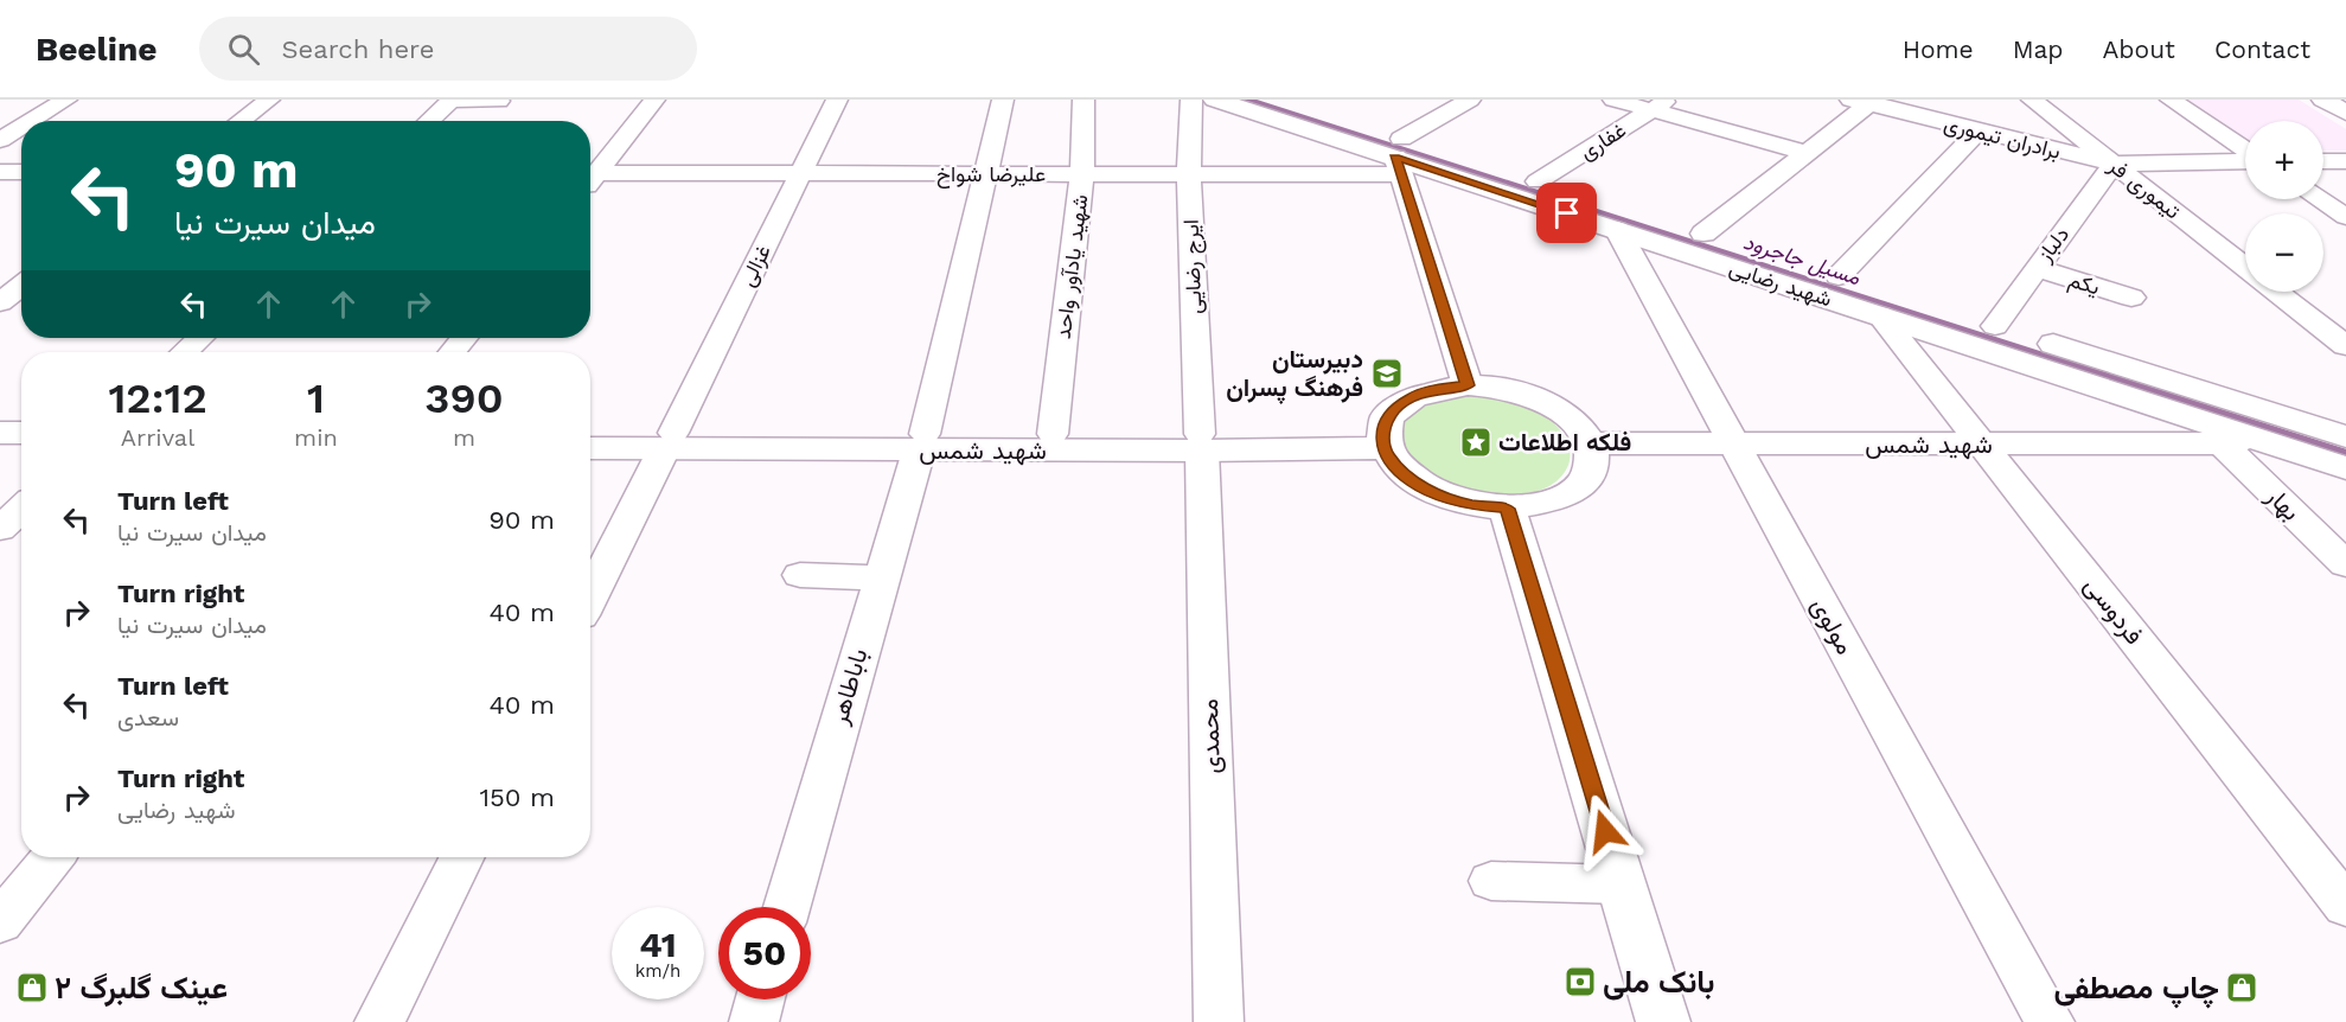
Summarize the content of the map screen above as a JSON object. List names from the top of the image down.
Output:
{
  "streets": {
    "main road": ["شهید رضایی", "شهید شمس"],
    "street": [
      "برادران تیموری",
      "غفاری",
      "علیرضا شواخ",
      "تیموری فر",
      "دلباز",
      "غزالی",
      "شهید یادآور واحد",
      "ایرج رضایی",
      "یکم",
      "بهار",
      "فردوسی",
      "مولوی",
      "باباطاهر",
      "محمدی"
    ]
  },
  "crossings": [
    ["برادران تیموری", "تیموری فر"],
    ["برادران تیموری", "دلباز"],
    ["غفاری", "شهید رضایی"],
    ["علیرضا شواخ", "غزالی"],
    ["علیرضا شواخ", "شهید یادآور واحد"],
    ["علیرضا شواخ", "ایرج رضایی"],
    ["علیرضا شواخ", "شهید رضایی"],
    ["علیرضا شواخ", "باباطاهر"],
    ["تیموری فر", "دلباز"],
    ["دلباز", "شهید رضایی"],
    ["دلباز", "یکم"],
    ["غزالی", "شهید شمس"],
    ["شهید یادآور واحد", "شهید شمس"],
    ["ایرج رضایی", "شهید شمس"],
    ["ایرج رضایی", "محمدی"],
    ["شهید رضایی", "شهید شمس"],
    ["شهید رضایی", "فردوسی"],
    ["شهید رضایی", "مولوی"],
    ["شهید شمس", "بهار"],
    ["شهید شمس", "فردوسی"],
    ["شهید شمس", "مولوی"],
    ["شهید شمس", "باباطاهر"],
    ["شهید شمس", "محمدی"]
  ],
  "water": ["مسیل جاجرود"],
  "places": {
    "school or university": ["دبیرستان فرهنگ پسران"],
    "place": ["فلکه اطلاعات"],
    "bank": ["بانک ملی"],
    "shop": ["عینک گلبرگ ۲", "چاپ مصطفی"]
  },
  "page": {
    "header": "Beeline",
    "search": "Search here",
    "nav": [
      "Home",
      "Map",
      "About",
      "Contact"
    ],
    "map_buttons": ["+", "−"],
    "turn": ["90 m", "میدان سیرت نیا"],
    "eta": [
      "12:12",
      "Arrival",
      "1",
      "min",
      "390",
      "m"
    ],
    "list": [
      {
        "name": "Turn left",
        "note": "میدان سیرت نیا",
        "value": "90 m"
      },
      {
        "name": "Turn right",
        "note": "میدان سیرت نیا",
        "value": "40 m"
      },
      {
        "name": "Turn left",
        "note": "سعدی",
        "value": "40 m"
      },
      {
        "name": "Turn right",
        "note": "شهید رضایی",
        "value": "150 m"
      }
    ],
    "speed": "41 km/h",
    "limit": "50"
  }
}
